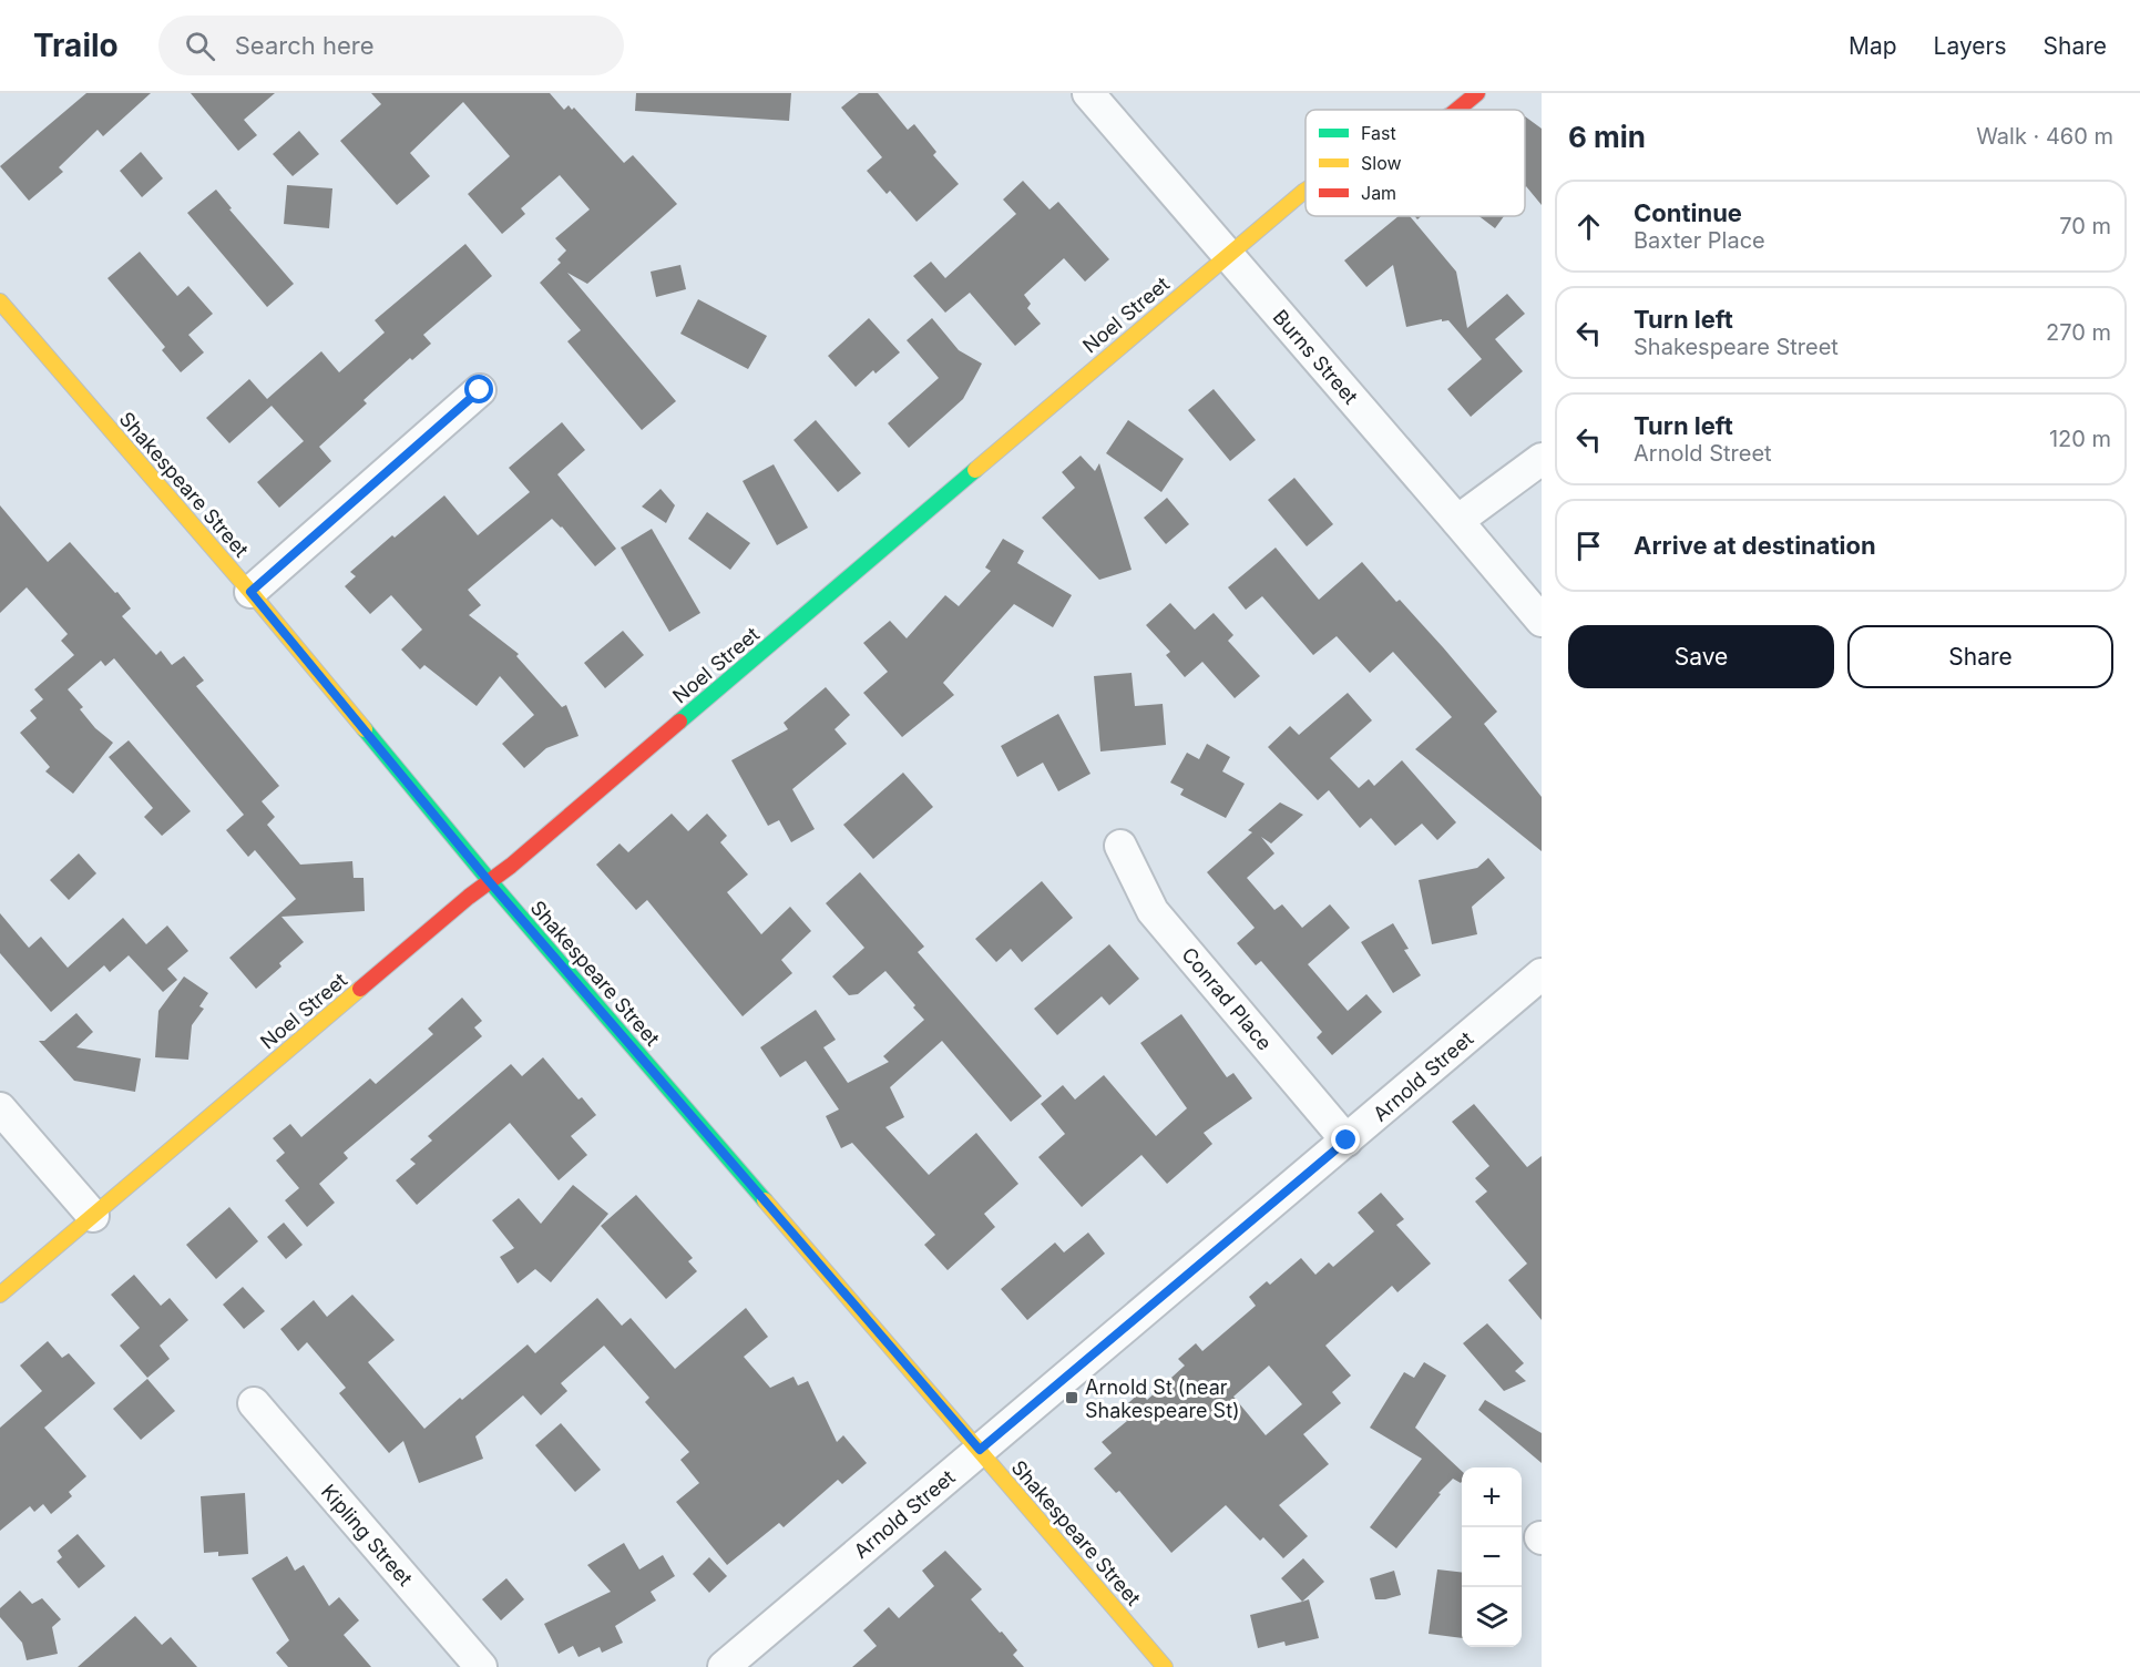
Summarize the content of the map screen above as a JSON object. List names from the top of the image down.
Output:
{
  "streets": {
    "street": [
      "Noel Street",
      "Burns Street",
      "Shakespeare Street",
      "Conrad Place",
      "Arnold Street",
      "Kipling Street"
    ]
  },
  "crossings": [
    ["Noel Street", "Burns Street"],
    ["Noel Street", "Shakespeare Street"],
    ["Shakespeare Street", "Arnold Street"],
    ["Conrad Place", "Arnold Street"]
  ],
  "places": {
    "transit": ["Arnold St (near Shakespeare St)"]
  },
  "legend": ["Fast", "Slow", "Jam"],
  "page": {
    "header": "Trailo",
    "search": "Search here",
    "nav": ["Map", "Layers", "Share"],
    "heading": ["6 min", "Walk · 460 m"],
    "list": [
      ["Continue", "Baxter Place", "70 m"],
      ["Turn left", "Shakespeare Street", "270 m"],
      ["Turn left", "Arnold Street", "120 m"],
      "Arrive at destination"
    ],
    "buttons": ["Save", "Share"],
    "map_buttons": ["+", "−"]
  }
}
